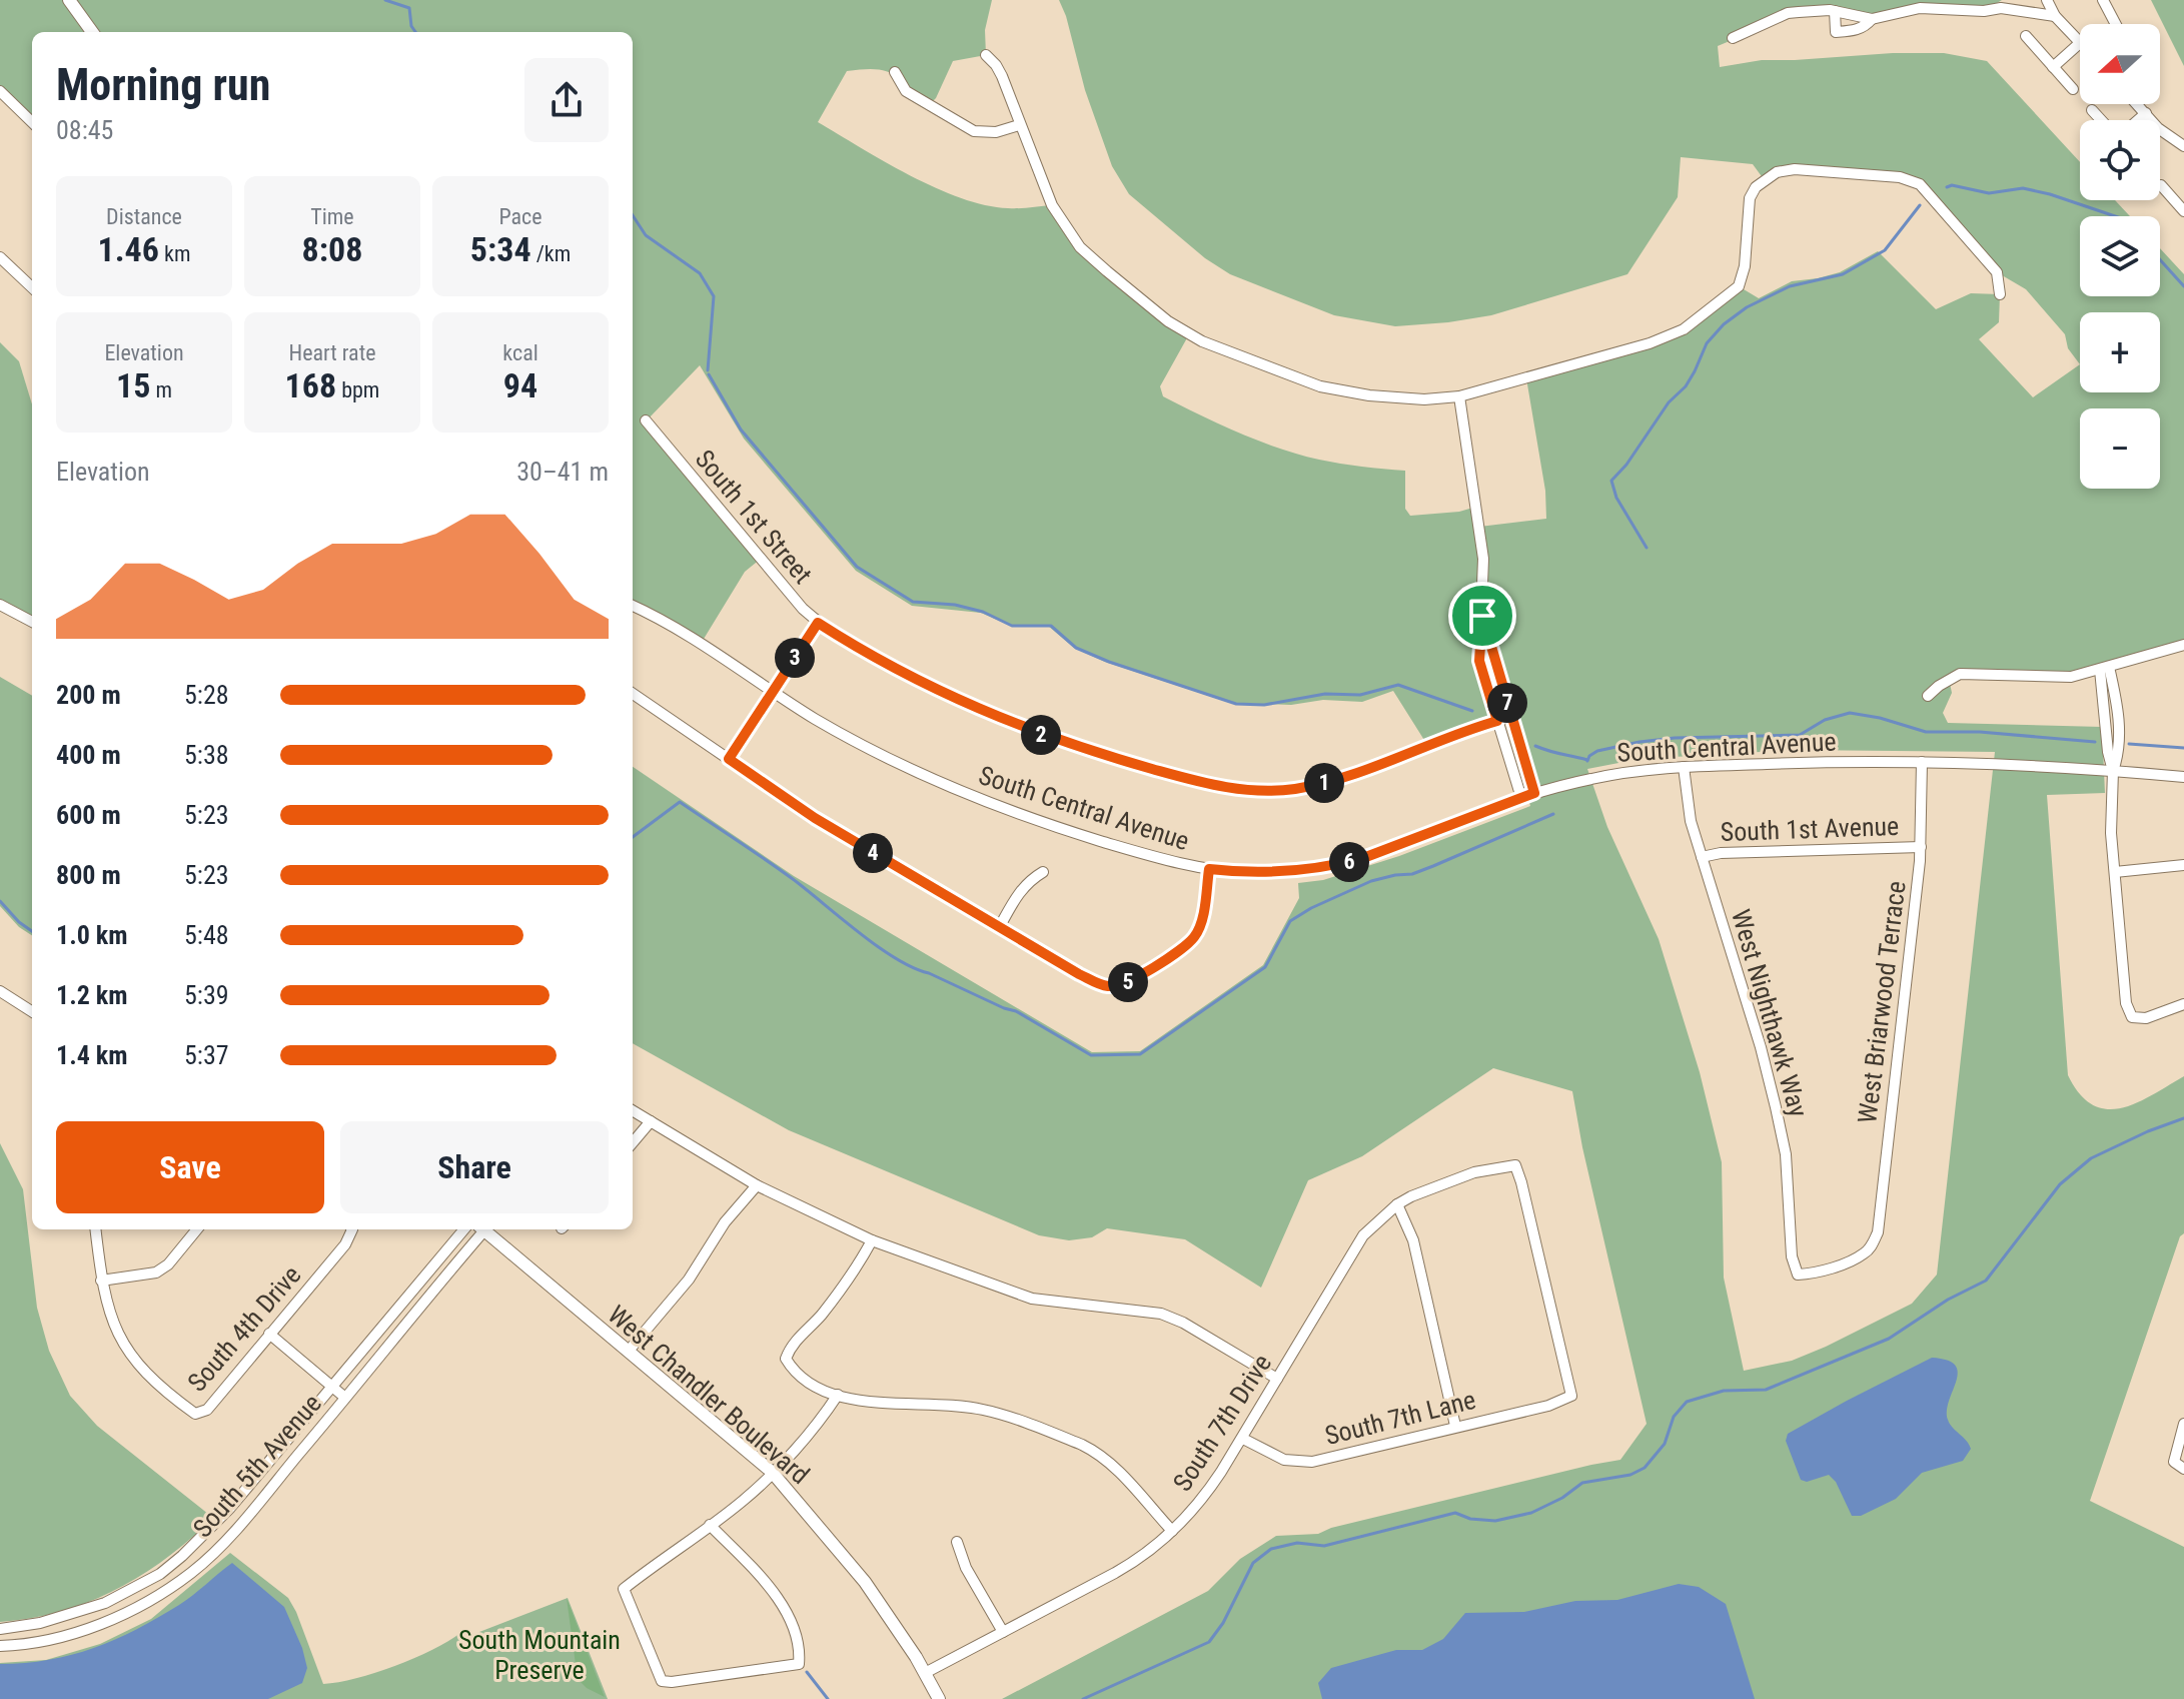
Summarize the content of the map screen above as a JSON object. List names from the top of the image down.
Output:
{
  "streets": {
    "main road": ["West Chandler Boulevard"],
    "street": [
      "South 1st Street",
      "South Central Avenue",
      "South 1st Avenue",
      "West Briarwood Terrace",
      "West Nighthawk Way",
      "South 4th Drive",
      "South 7th Lane",
      "South 7th Drive",
      "South 5th Avenue"
    ]
  },
  "crossings": [
    ["South Central Avenue", "West Briarwood Terrace"],
    ["South Central Avenue", "West Nighthawk Way"],
    ["South 1st Avenue", "West Briarwood Terrace"],
    ["South 1st Avenue", "West Nighthawk Way"],
    ["West Briarwood Terrace", "West Nighthawk Way"],
    ["West Chandler Boulevard", "South 7th Drive"],
    ["South 7th Lane", "South 7th Drive"]
  ],
  "parks": ["South Mountain Preserve"],
  "north": "left",
  "page": {
    "map_buttons": ["+", "−"],
    "heading": ["Morning run", "08:45"],
    "stats": [
      ["Distance", "1.46 km"],
      ["Time", "8:08"],
      ["Pace", "5:34 /km"],
      ["Elevation", "15 m"],
      ["Heart rate", "168 bpm"],
      ["kcal", "94"]
    ],
    "chart": ["Elevation", "30–41 m"],
    "pins": [
      "3",
      "7",
      "2",
      "1",
      "4",
      "6",
      "5"
    ],
    "list": [
      {
        "name": "200 m",
        "note": "5:28"
      },
      {
        "name": "400 m",
        "note": "5:38"
      },
      {
        "name": "600 m",
        "note": "5:23"
      },
      {
        "name": "800 m",
        "note": "5:23"
      },
      {
        "name": "1.0 km",
        "note": "5:48"
      },
      {
        "name": "1.2 km",
        "note": "5:39"
      },
      {
        "name": "1.4 km",
        "note": "5:37"
      }
    ],
    "buttons": ["Save", "Share"]
  }
}
